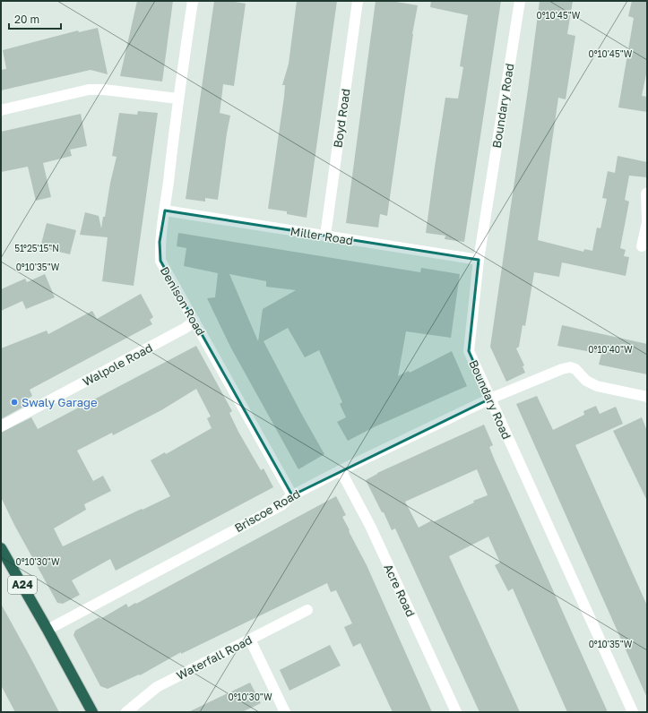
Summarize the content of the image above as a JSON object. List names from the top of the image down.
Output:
{
  "streets": {
    "highway": ["A24"],
    "street": [
      "Boundary Road",
      "Boyd Road",
      "Miller Road",
      "Denison Road",
      "Walpole Road",
      "Briscoe Road",
      "Acre Road",
      "Waterfall Road"
    ]
  },
  "crossings": [
    ["Boundary Road", "Miller Road"],
    ["Boundary Road", "Briscoe Road"],
    ["Boyd Road", "Miller Road"],
    ["Miller Road", "Denison Road"],
    ["Denison Road", "Walpole Road"],
    ["Denison Road", "Briscoe Road"],
    ["Briscoe Road", "A24"],
    ["Briscoe Road", "Acre Road"]
  ],
  "places": ["Swaly Garage"],
  "scale_bar": "20 m",
  "coordinates": [
    "0°10'45\"W",
    "51°25'15\"N",
    "0°10'35\"W",
    "0°10'40\"W",
    "0°10'30\"W"
  ]
}
